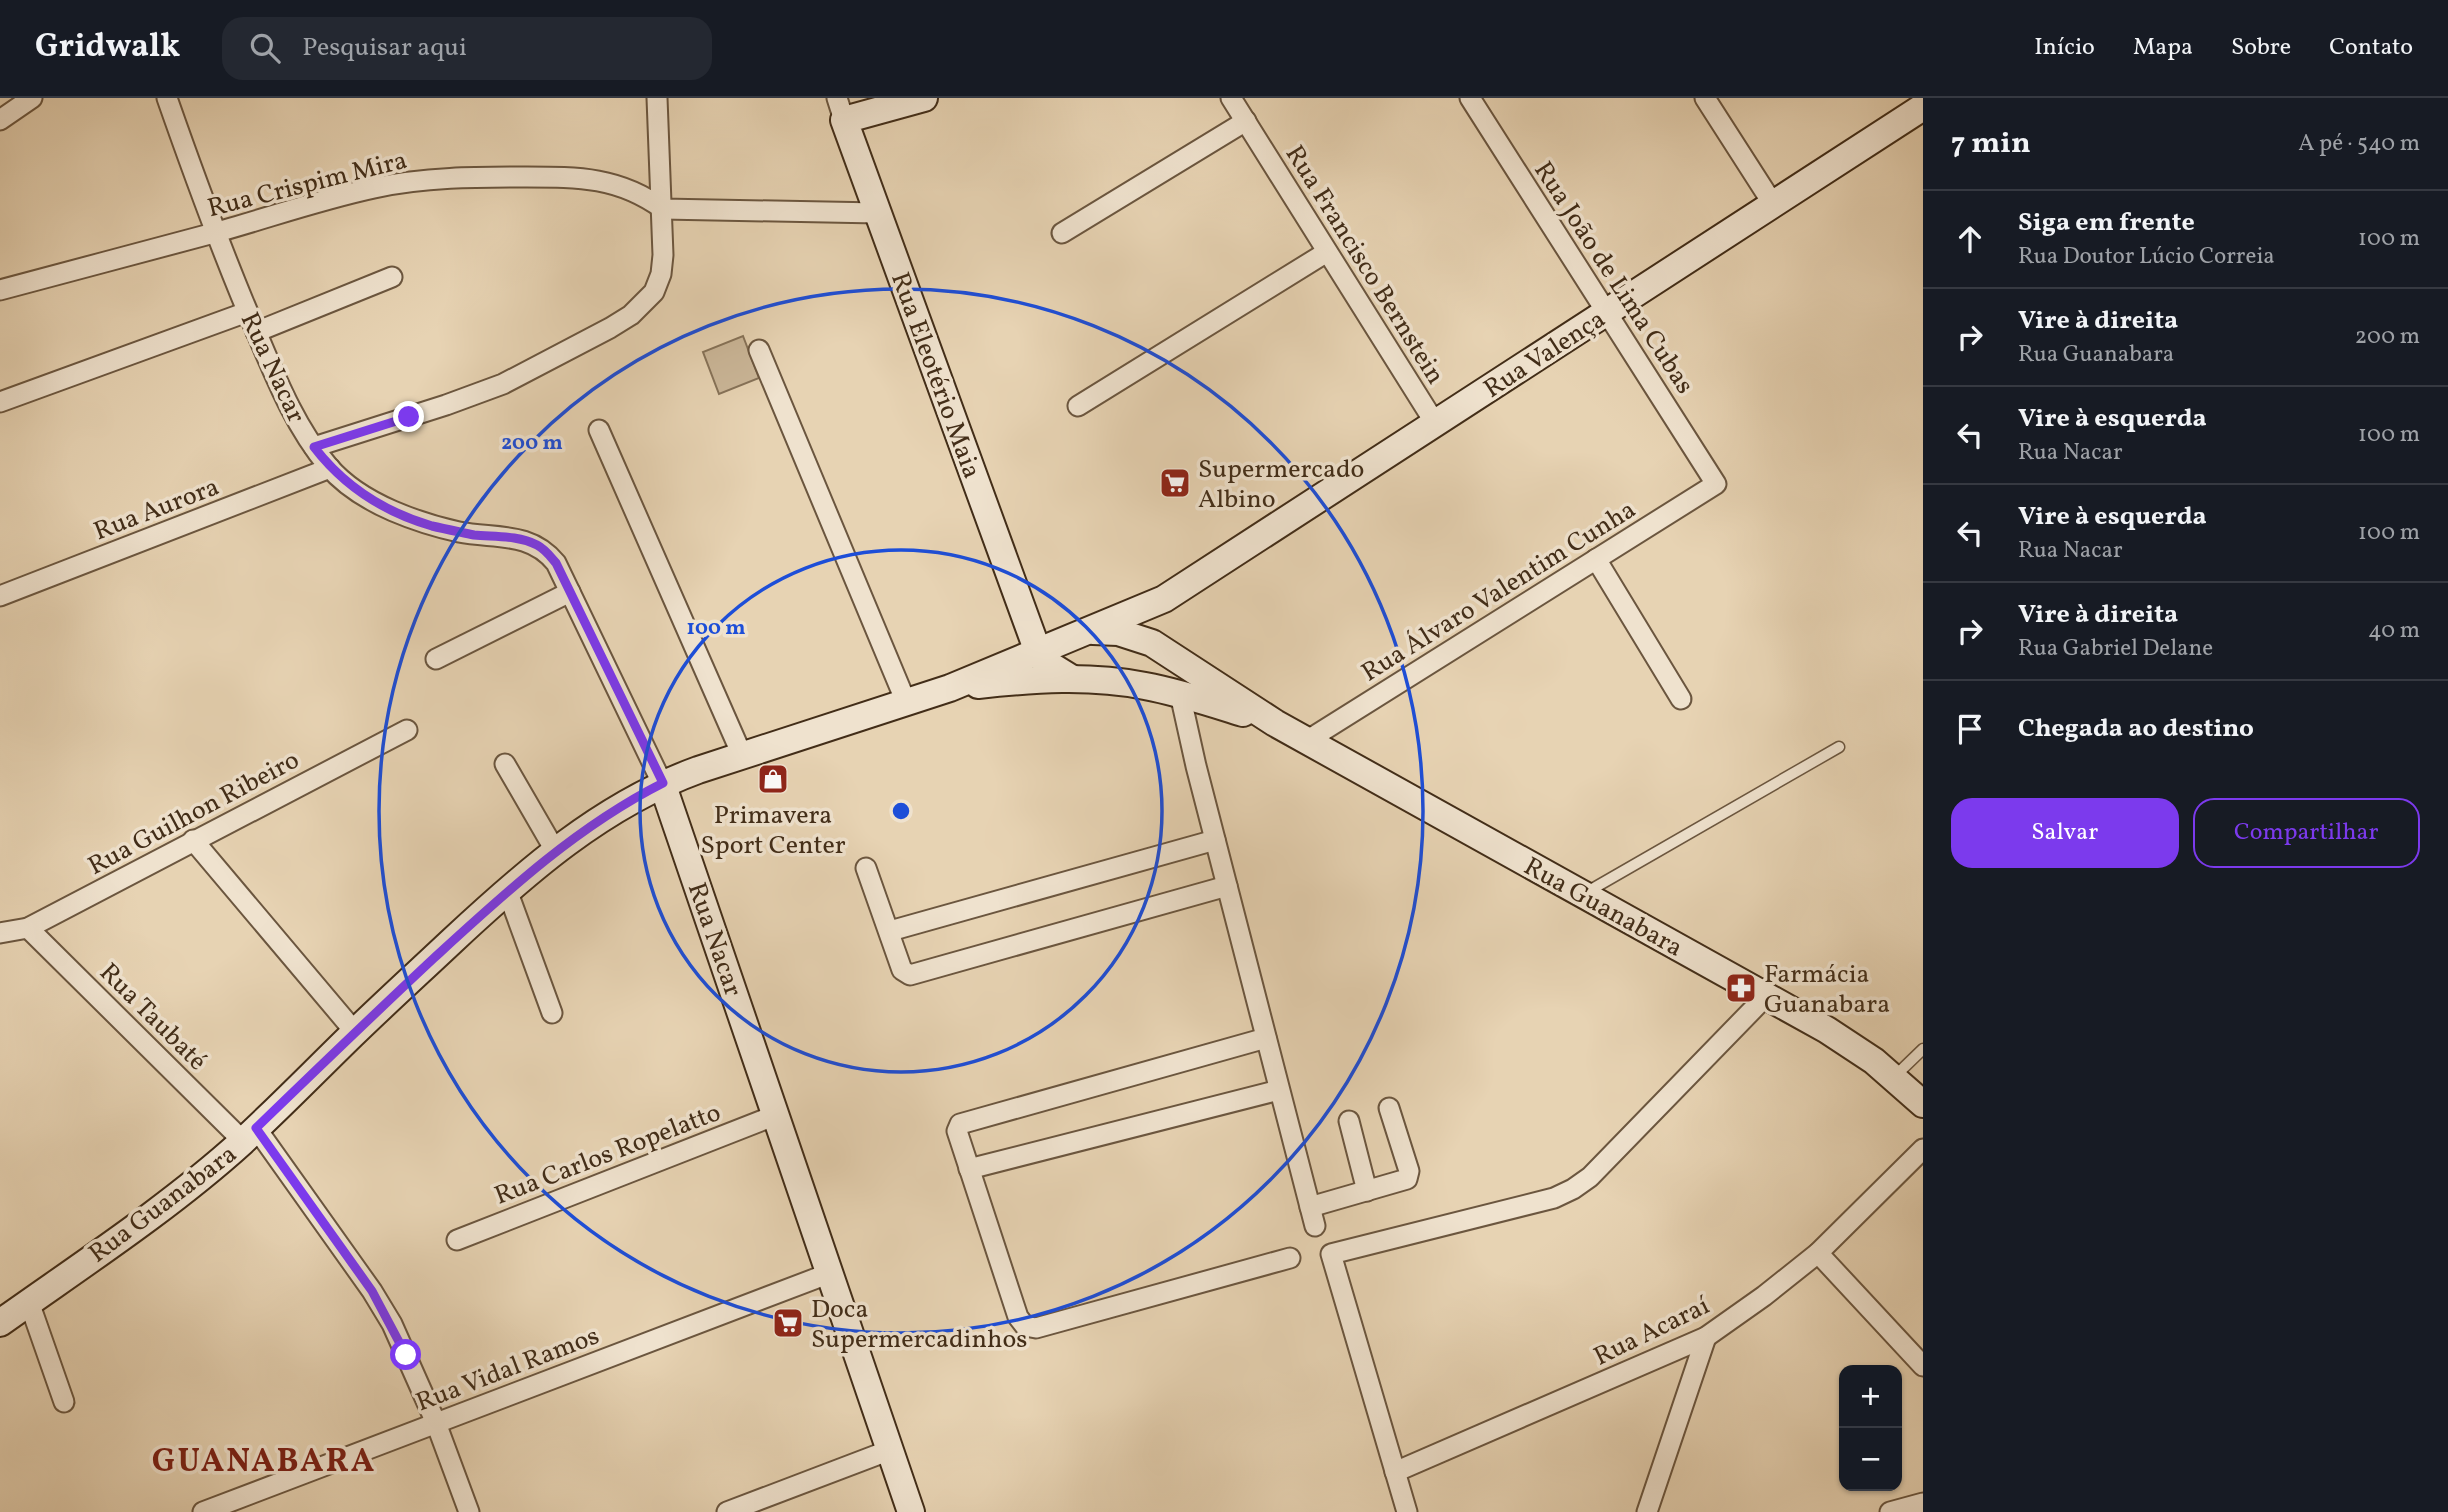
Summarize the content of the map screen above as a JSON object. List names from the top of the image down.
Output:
{
  "streets": {
    "main road": [
      "Rua Valença",
      "Rua Nacar",
      "Rua Eleotério Maia",
      "Rua Guanabara"
    ],
    "street": [
      "Rua Crispim Mira",
      "Rua Francisco Bernstein",
      "Rua João de Lima Cubas",
      "Rua Aurora",
      "Rua Álvaro Valentim Cunha",
      "Rua Guilhon Ribeiro",
      "Rua Taubaté",
      "Rua Carlos Ropelatto",
      "Rua Acaraí",
      "Rua Vidal Ramos"
    ]
  },
  "crossings": [
    ["Rua Crispim Mira", "Rua Nacar"],
    ["Rua Crispim Mira", "Rua Eleotério Maia"],
    ["Rua Francisco Bernstein", "Rua Valença"],
    ["Rua João de Lima Cubas", "Rua Valença"],
    ["Rua João de Lima Cubas", "Rua Álvaro Valentim Cunha"],
    ["Rua Valença", "Rua Guanabara"],
    ["Rua Nacar", "Rua Aurora"],
    ["Rua Nacar", "Rua Guanabara"],
    ["Rua Nacar", "Rua Carlos Ropelatto"],
    ["Rua Nacar", "Rua Vidal Ramos"],
    ["Rua Eleotério Maia", "Rua Guanabara"],
    ["Rua Álvaro Valentim Cunha", "Rua Guanabara"],
    ["Rua Guilhon Ribeiro", "Rua Taubaté"],
    ["Rua Guanabara", "Rua Taubaté"],
    ["Rua Taubaté", "Rua Vidal Ramos"]
  ],
  "districts": ["GUANABARA"],
  "places": {
    "supermarket": ["Supermercado Albino", "Doca Supermercadinhos"],
    "shop": ["Primavera Sport Center"],
    "pharmacy": ["Farmácia Guanabara"]
  },
  "page": {
    "header": "Gridwalk",
    "search": "Pesquisar aqui",
    "nav": [
      "Início",
      "Mapa",
      "Sobre",
      "Contato"
    ],
    "heading": ["7 min", "A pé · 540 m"],
    "list": [
      ["Siga em frente", "Rua Doutor Lúcio Correia", "100 m"],
      ["Vire à direita", "Rua Guanabara", "200 m"],
      ["Vire à esquerda", "Rua Nacar", "100 m"],
      ["Vire à esquerda", "Rua Nacar", "100 m"],
      ["Vire à direita", "Rua Gabriel Delane", "40 m"],
      "Chegada ao destino"
    ],
    "buttons": ["Salvar", "Compartilhar"],
    "map_buttons": ["+", "−"]
  },
  "rings": ["200 m", "100 m"]
}
